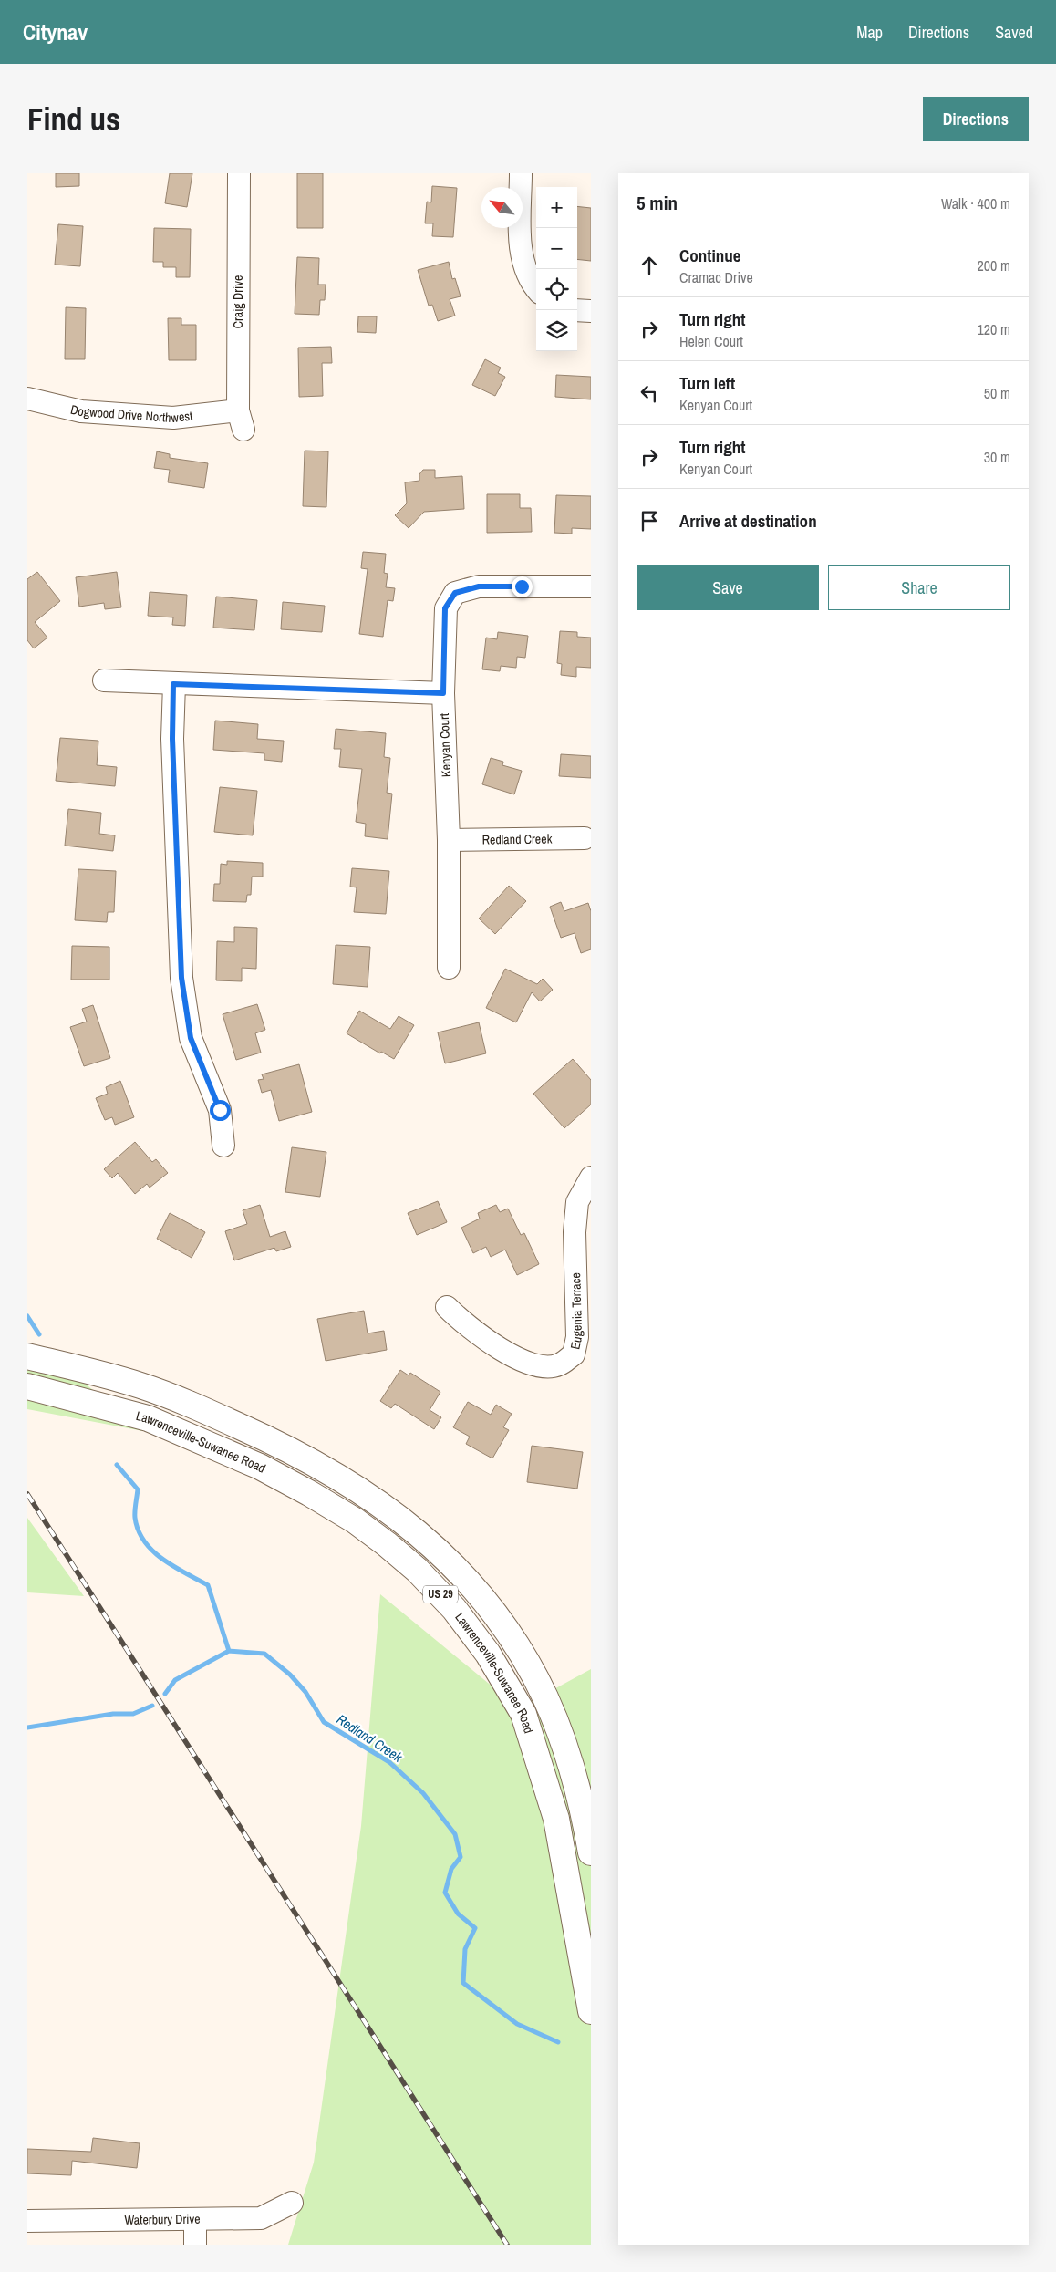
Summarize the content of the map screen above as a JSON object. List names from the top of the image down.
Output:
{
  "streets": {
    "main road": ["Lawrenceville-Suwanee Road", "US 29"],
    "street": [
      "Craig Drive",
      "Dogwood Drive Northwest",
      "Kenyan Court",
      "Redland Creek",
      "Eugenia Terrace",
      "Waterbury Drive"
    ]
  },
  "crossings": [
    ["Craig Drive", "Dogwood Drive Northwest"],
    ["Kenyan Court", "Redland Creek"]
  ],
  "water": ["Redland Creek"],
  "north": "top left",
  "page": {
    "header": "Citynav",
    "nav": ["Map", "Directions", "Saved"],
    "buttons": [
      "Directions",
      ["Save", "Share"]
    ],
    "title": "Find us",
    "heading": ["5 min", "Walk · 400 m"],
    "map_buttons": ["+", "−"],
    "list": [
      ["Continue", "Cramac Drive", "200 m"],
      ["Turn right", "Helen Court", "120 m"],
      ["Turn left", "Kenyan Court", "50 m"],
      ["Turn right", "Kenyan Court", "30 m"],
      "Arrive at destination"
    ]
  }
}
